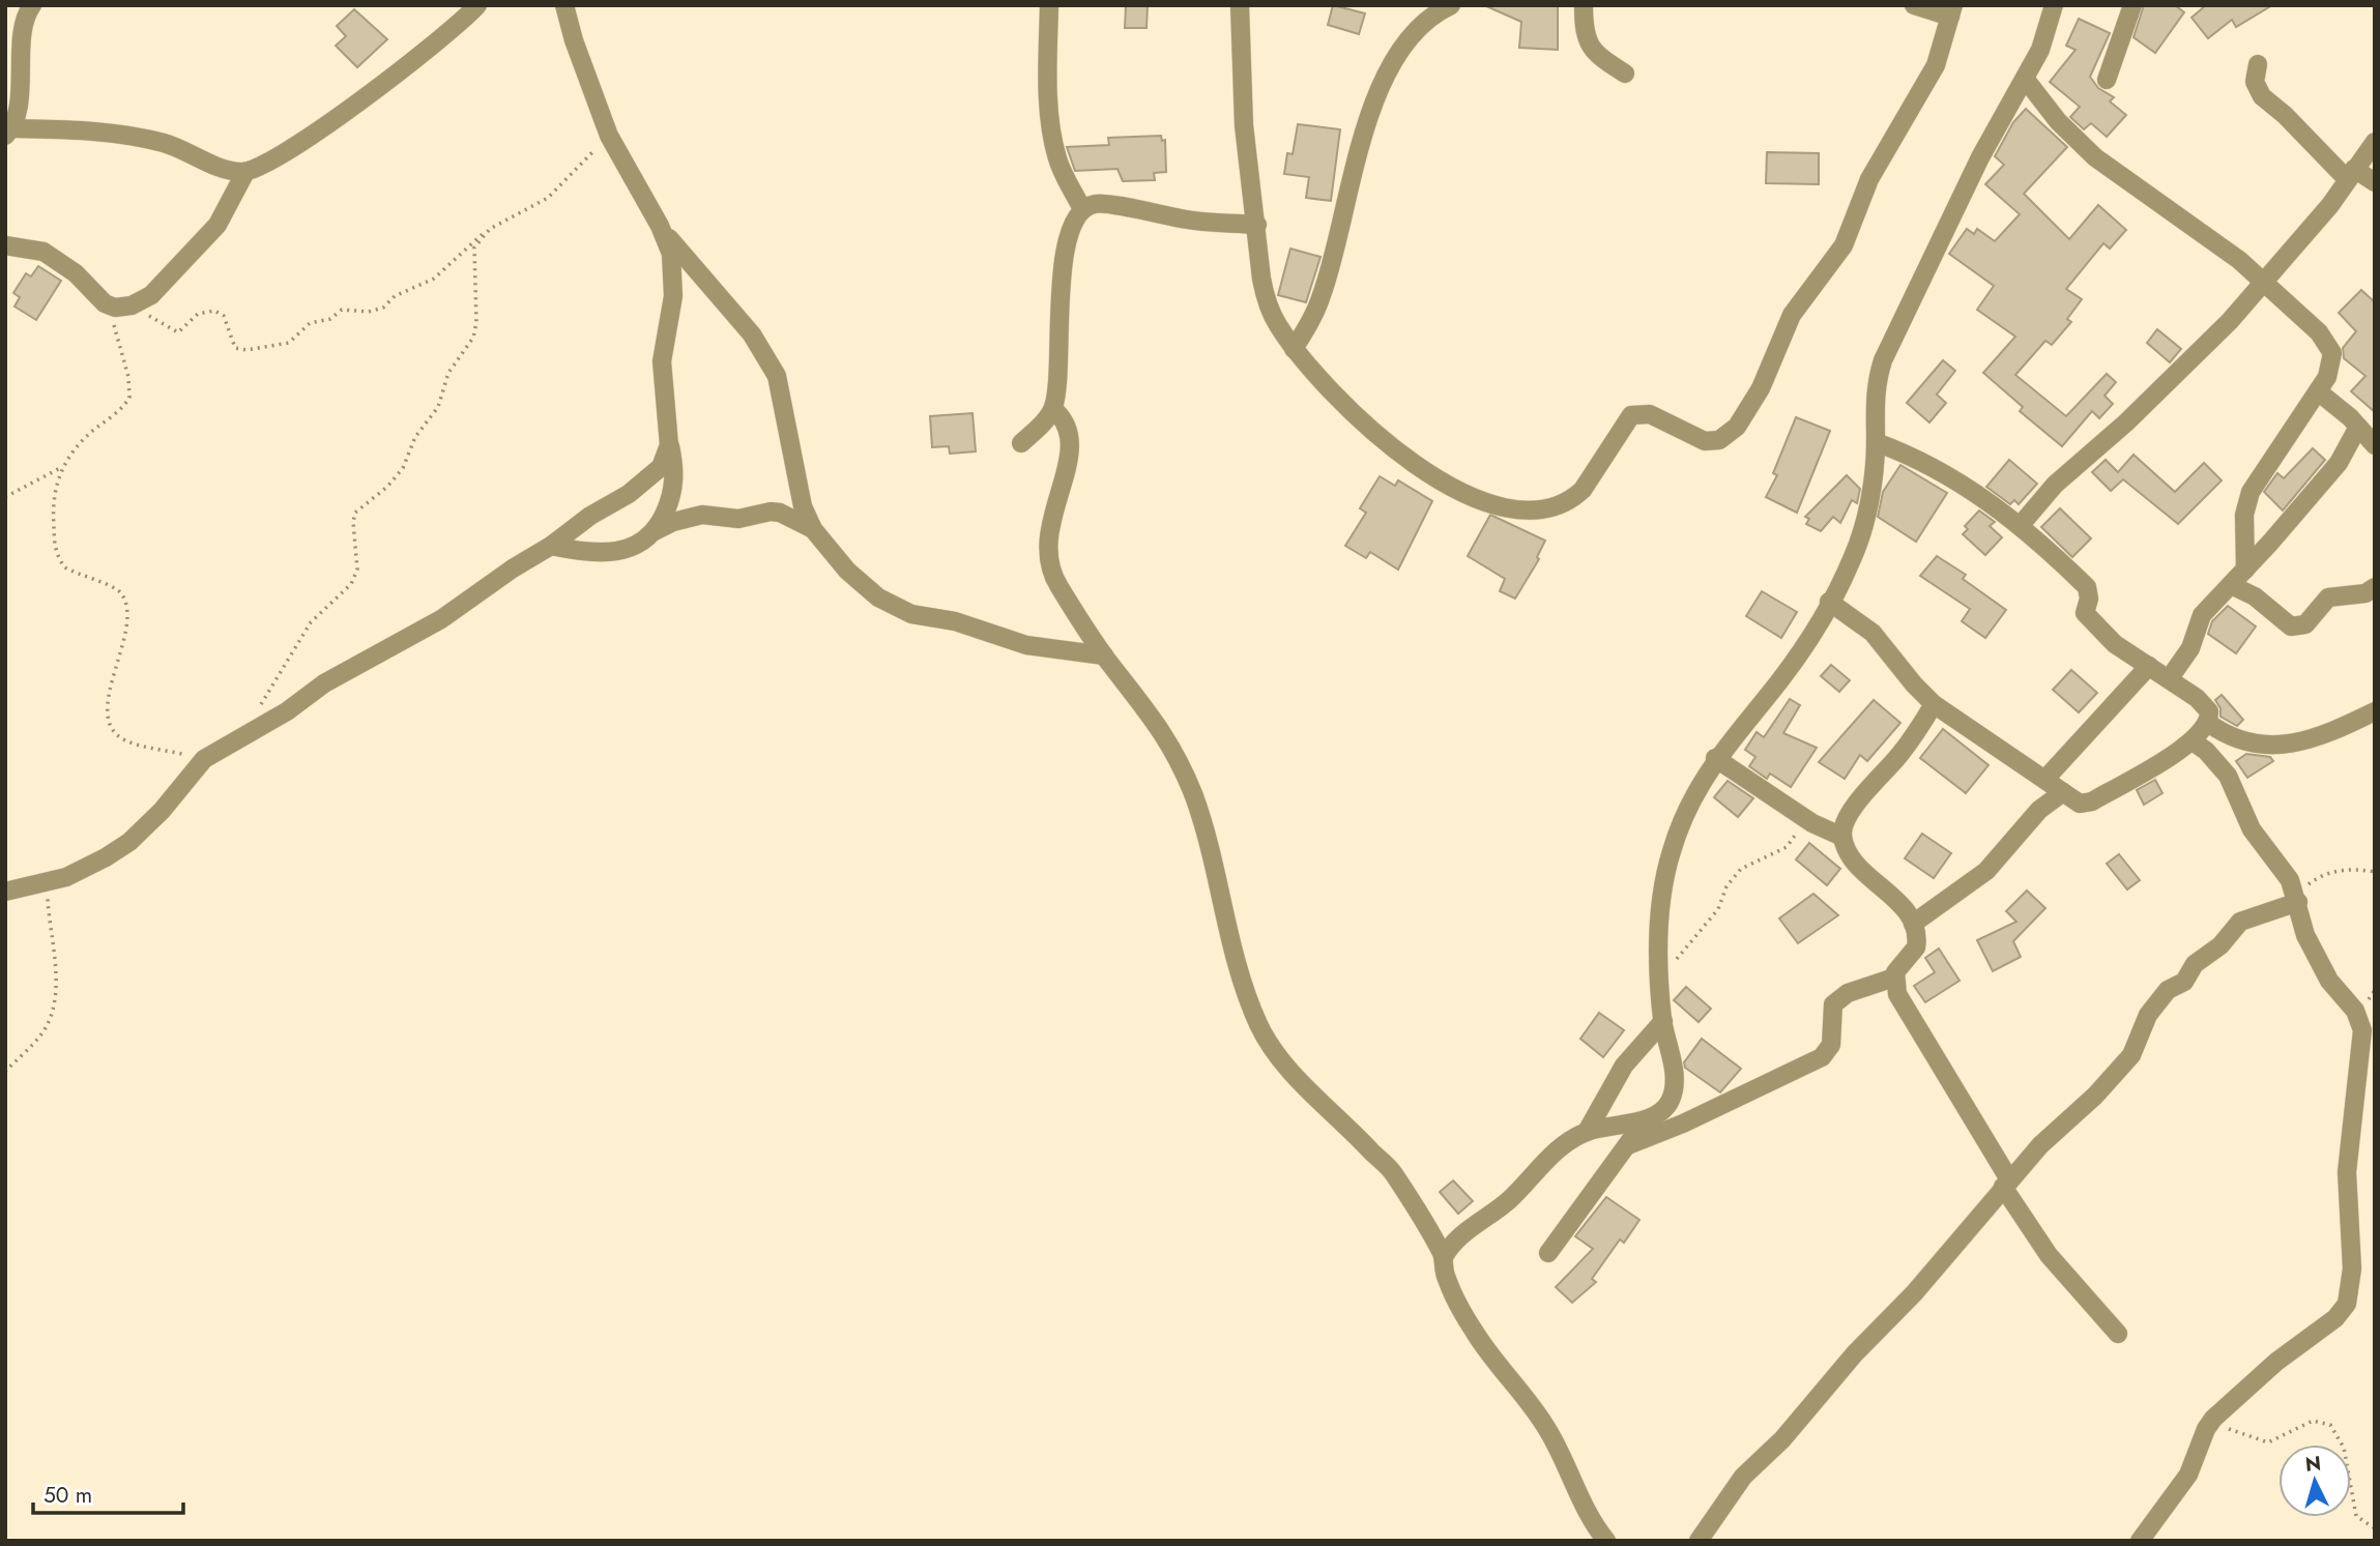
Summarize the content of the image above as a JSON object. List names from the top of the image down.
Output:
{
  "scale_bar": "50 m",
  "north": "top"
}
